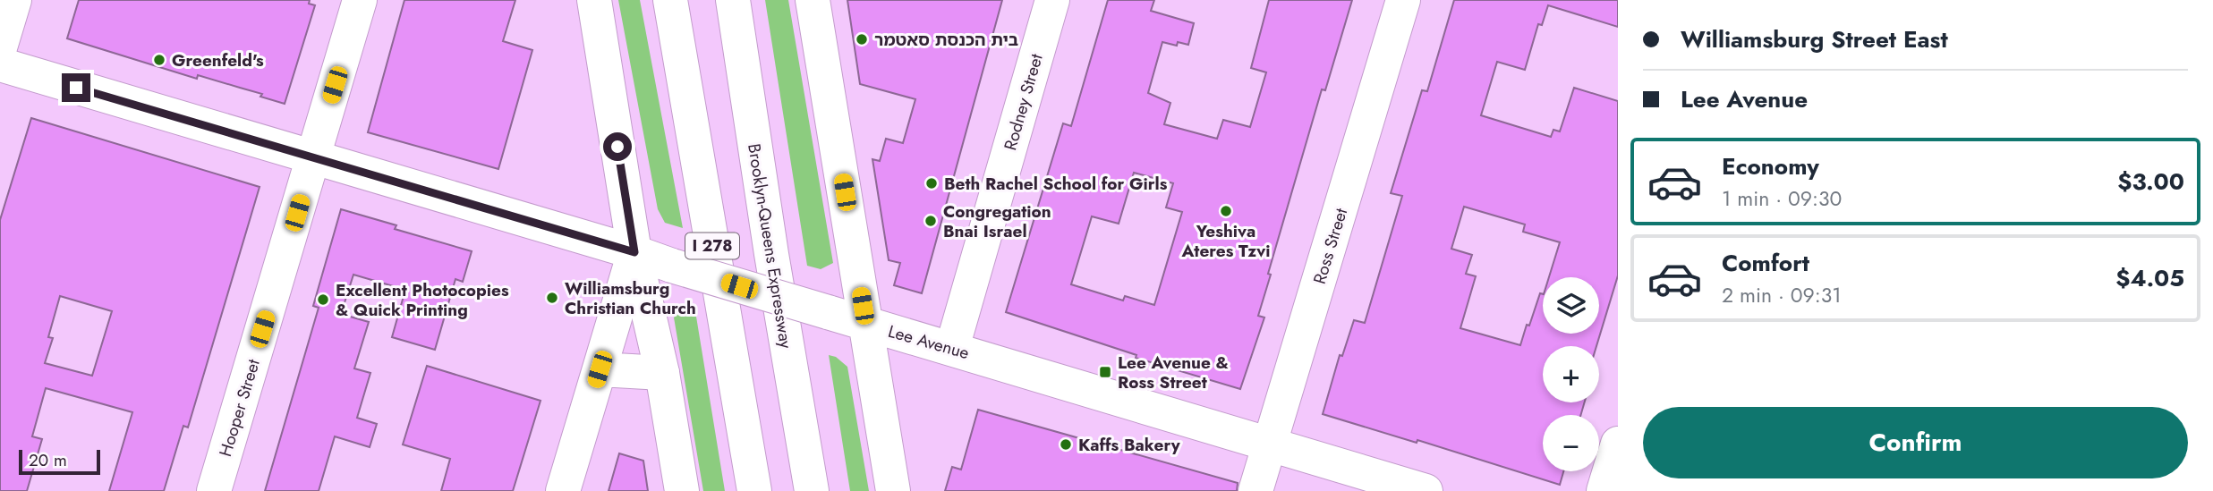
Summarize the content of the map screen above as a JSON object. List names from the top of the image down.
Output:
{
  "streets": {
    "main road": [
      "Rodney Street",
      "I 278",
      "Brooklyn-Queens Expressway",
      "Ross Street",
      "Lee Avenue",
      "Hooper Street"
    ]
  },
  "crossings": [
    ["Rodney Street", "Lee Avenue"],
    ["Ross Street", "Lee Avenue"],
    ["Lee Avenue", "Hooper Street"]
  ],
  "places": {
    "other": [
      "בית הכנסת סאטמר",
      "Greenfeld's",
      "Beth Rachel School for Girls",
      "Yeshiva Ateres Tzvi",
      "Congregation Bnai Israel",
      "Williamsburg Christian Church",
      "Excellent Photocopies & Quick Printing",
      "Kaffs Bakery"
    ],
    "transit": ["Lee Avenue & Ross Street"]
  },
  "scale_bar": "20 m",
  "page": {
    "banner": ["Williamsburg Street East", "Lee Avenue"],
    "list": [
      {
        "name": "Economy",
        "note": "1 min · 09:30",
        "value": "$3.00"
      },
      {
        "name": "Comfort",
        "note": "2 min · 09:31",
        "value": "$4.05"
      }
    ],
    "map_buttons": ["+", "−"],
    "buttons": "Confirm",
    "scale": "20 m"
  }
}
